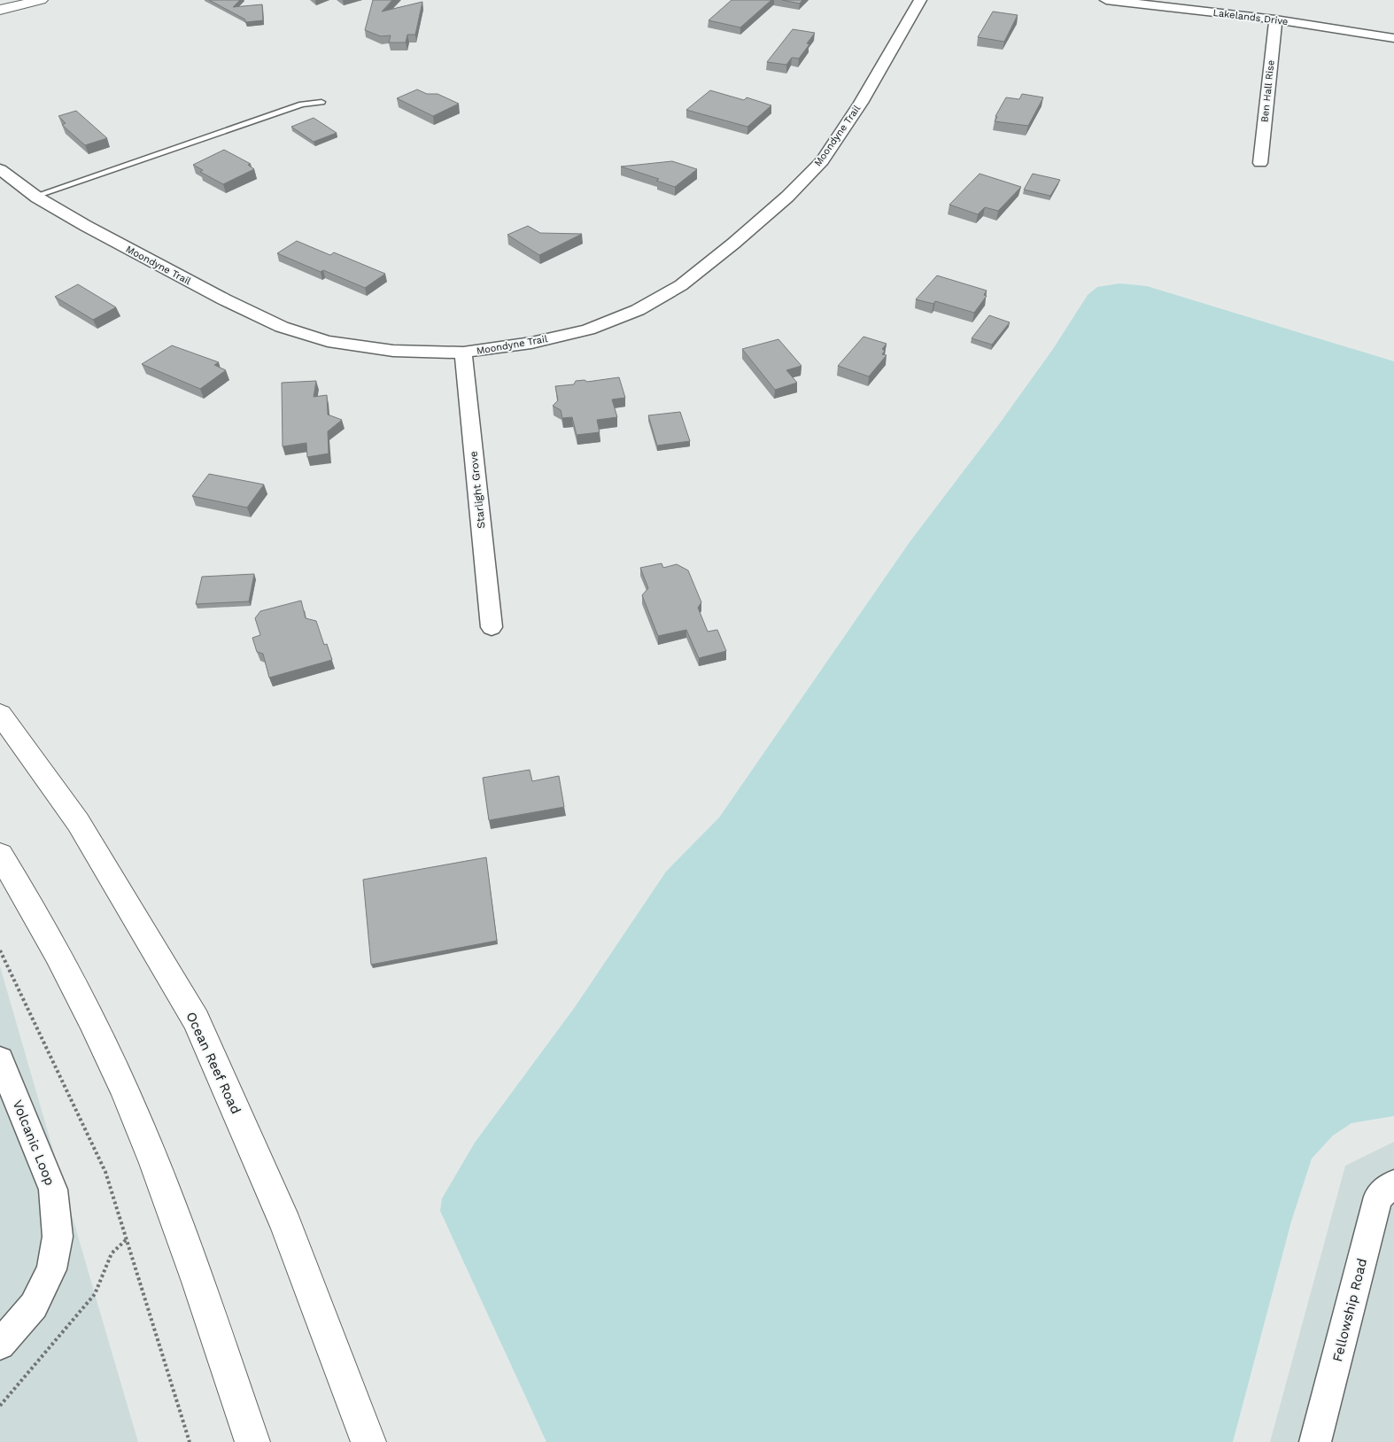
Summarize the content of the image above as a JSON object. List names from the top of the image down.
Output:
{
  "streets": {
    "main road": ["Ocean Reef Road"],
    "street": [
      "Lakelands Drive",
      "Ben Hall Rise",
      "Moondyne Trail",
      "Starlight Grove",
      "Volcanic Loop",
      "Fellowship Road"
    ]
  },
  "crossings": [
    ["Lakelands Drive", "Ben Hall Rise"],
    ["Moondyne Trail", "Starlight Grove"]
  ]
}
